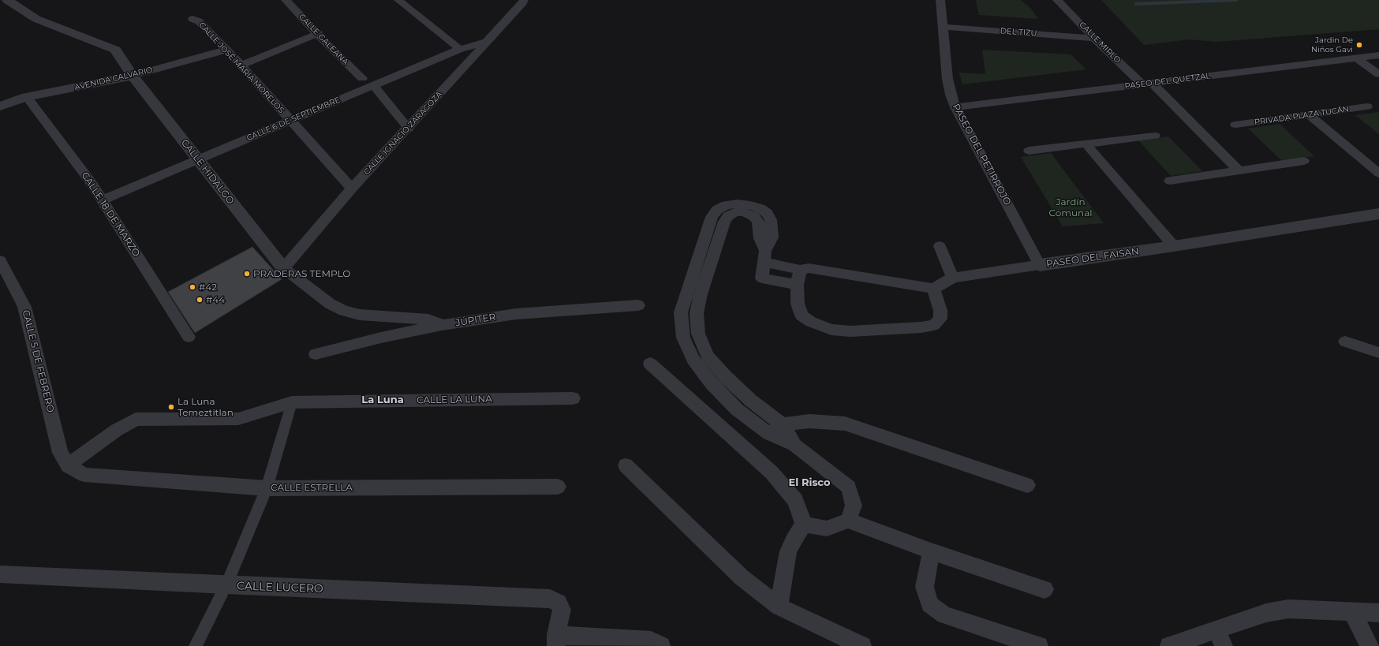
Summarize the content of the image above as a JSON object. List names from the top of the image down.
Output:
{
  "streets": {
    "street": [
      "DEL TIZU",
      "CALLE GALEANA",
      "CALLE MIRLO",
      "CALLE JOSÉ MARÍA MORELOS",
      "AVENIDA CALVARIO",
      "PASEO DEL QUETZAL",
      "PRIVADA PLAZA TUCÁN",
      "CALLE 6 DE SEPTIEMBRE",
      "CALLE IGNACIO ZARAGOZA",
      "PASEO DEL PETIRROJO",
      "CALLE HIDALGO",
      "CALLE 18 DE MARZO",
      "PASEO DEL FAISAN",
      "JÚPITER",
      "CALLE 5 DE FEBRERO",
      "CALLE LA LUNA",
      "CALLE ESTRELLA",
      "CALLE LUCERO"
    ]
  },
  "crossings": [
    ["DEL TIZU", "CALLE MIRLO"],
    ["DEL TIZU", "PASEO DEL PETIRROJO"],
    ["CALLE MIRLO", "PASEO DEL QUETZAL"],
    ["CALLE JOSÉ MARÍA MORELOS", "AVENIDA CALVARIO"],
    ["CALLE JOSÉ MARÍA MORELOS", "CALLE 6 DE SEPTIEMBRE"],
    ["CALLE JOSÉ MARÍA MORELOS", "CALLE IGNACIO ZARAGOZA"],
    ["AVENIDA CALVARIO", "CALLE HIDALGO"],
    ["AVENIDA CALVARIO", "CALLE 18 DE MARZO"],
    ["PASEO DEL QUETZAL", "PASEO DEL PETIRROJO"],
    ["CALLE 6 DE SEPTIEMBRE", "CALLE IGNACIO ZARAGOZA"],
    ["CALLE 6 DE SEPTIEMBRE", "CALLE HIDALGO"],
    ["CALLE 6 DE SEPTIEMBRE", "CALLE 18 DE MARZO"],
    ["CALLE IGNACIO ZARAGOZA", "CALLE HIDALGO"],
    ["PASEO DEL PETIRROJO", "PASEO DEL FAISAN"],
    ["CALLE 5 DE FEBRERO", "CALLE LA LUNA"],
    ["CALLE 5 DE FEBRERO", "CALLE ESTRELLA"],
    ["CALLE LA LUNA", "CALLE ESTRELLA"]
  ],
  "districts": ["La Luna", "El Risco"],
  "parks": ["Jardín Comunal"],
  "places": [
    "Jardin De Niños Gavi",
    "PRADERAS TEMPLO",
    "#42",
    "#44",
    "La Luna Temeztitlan"
  ]
}
